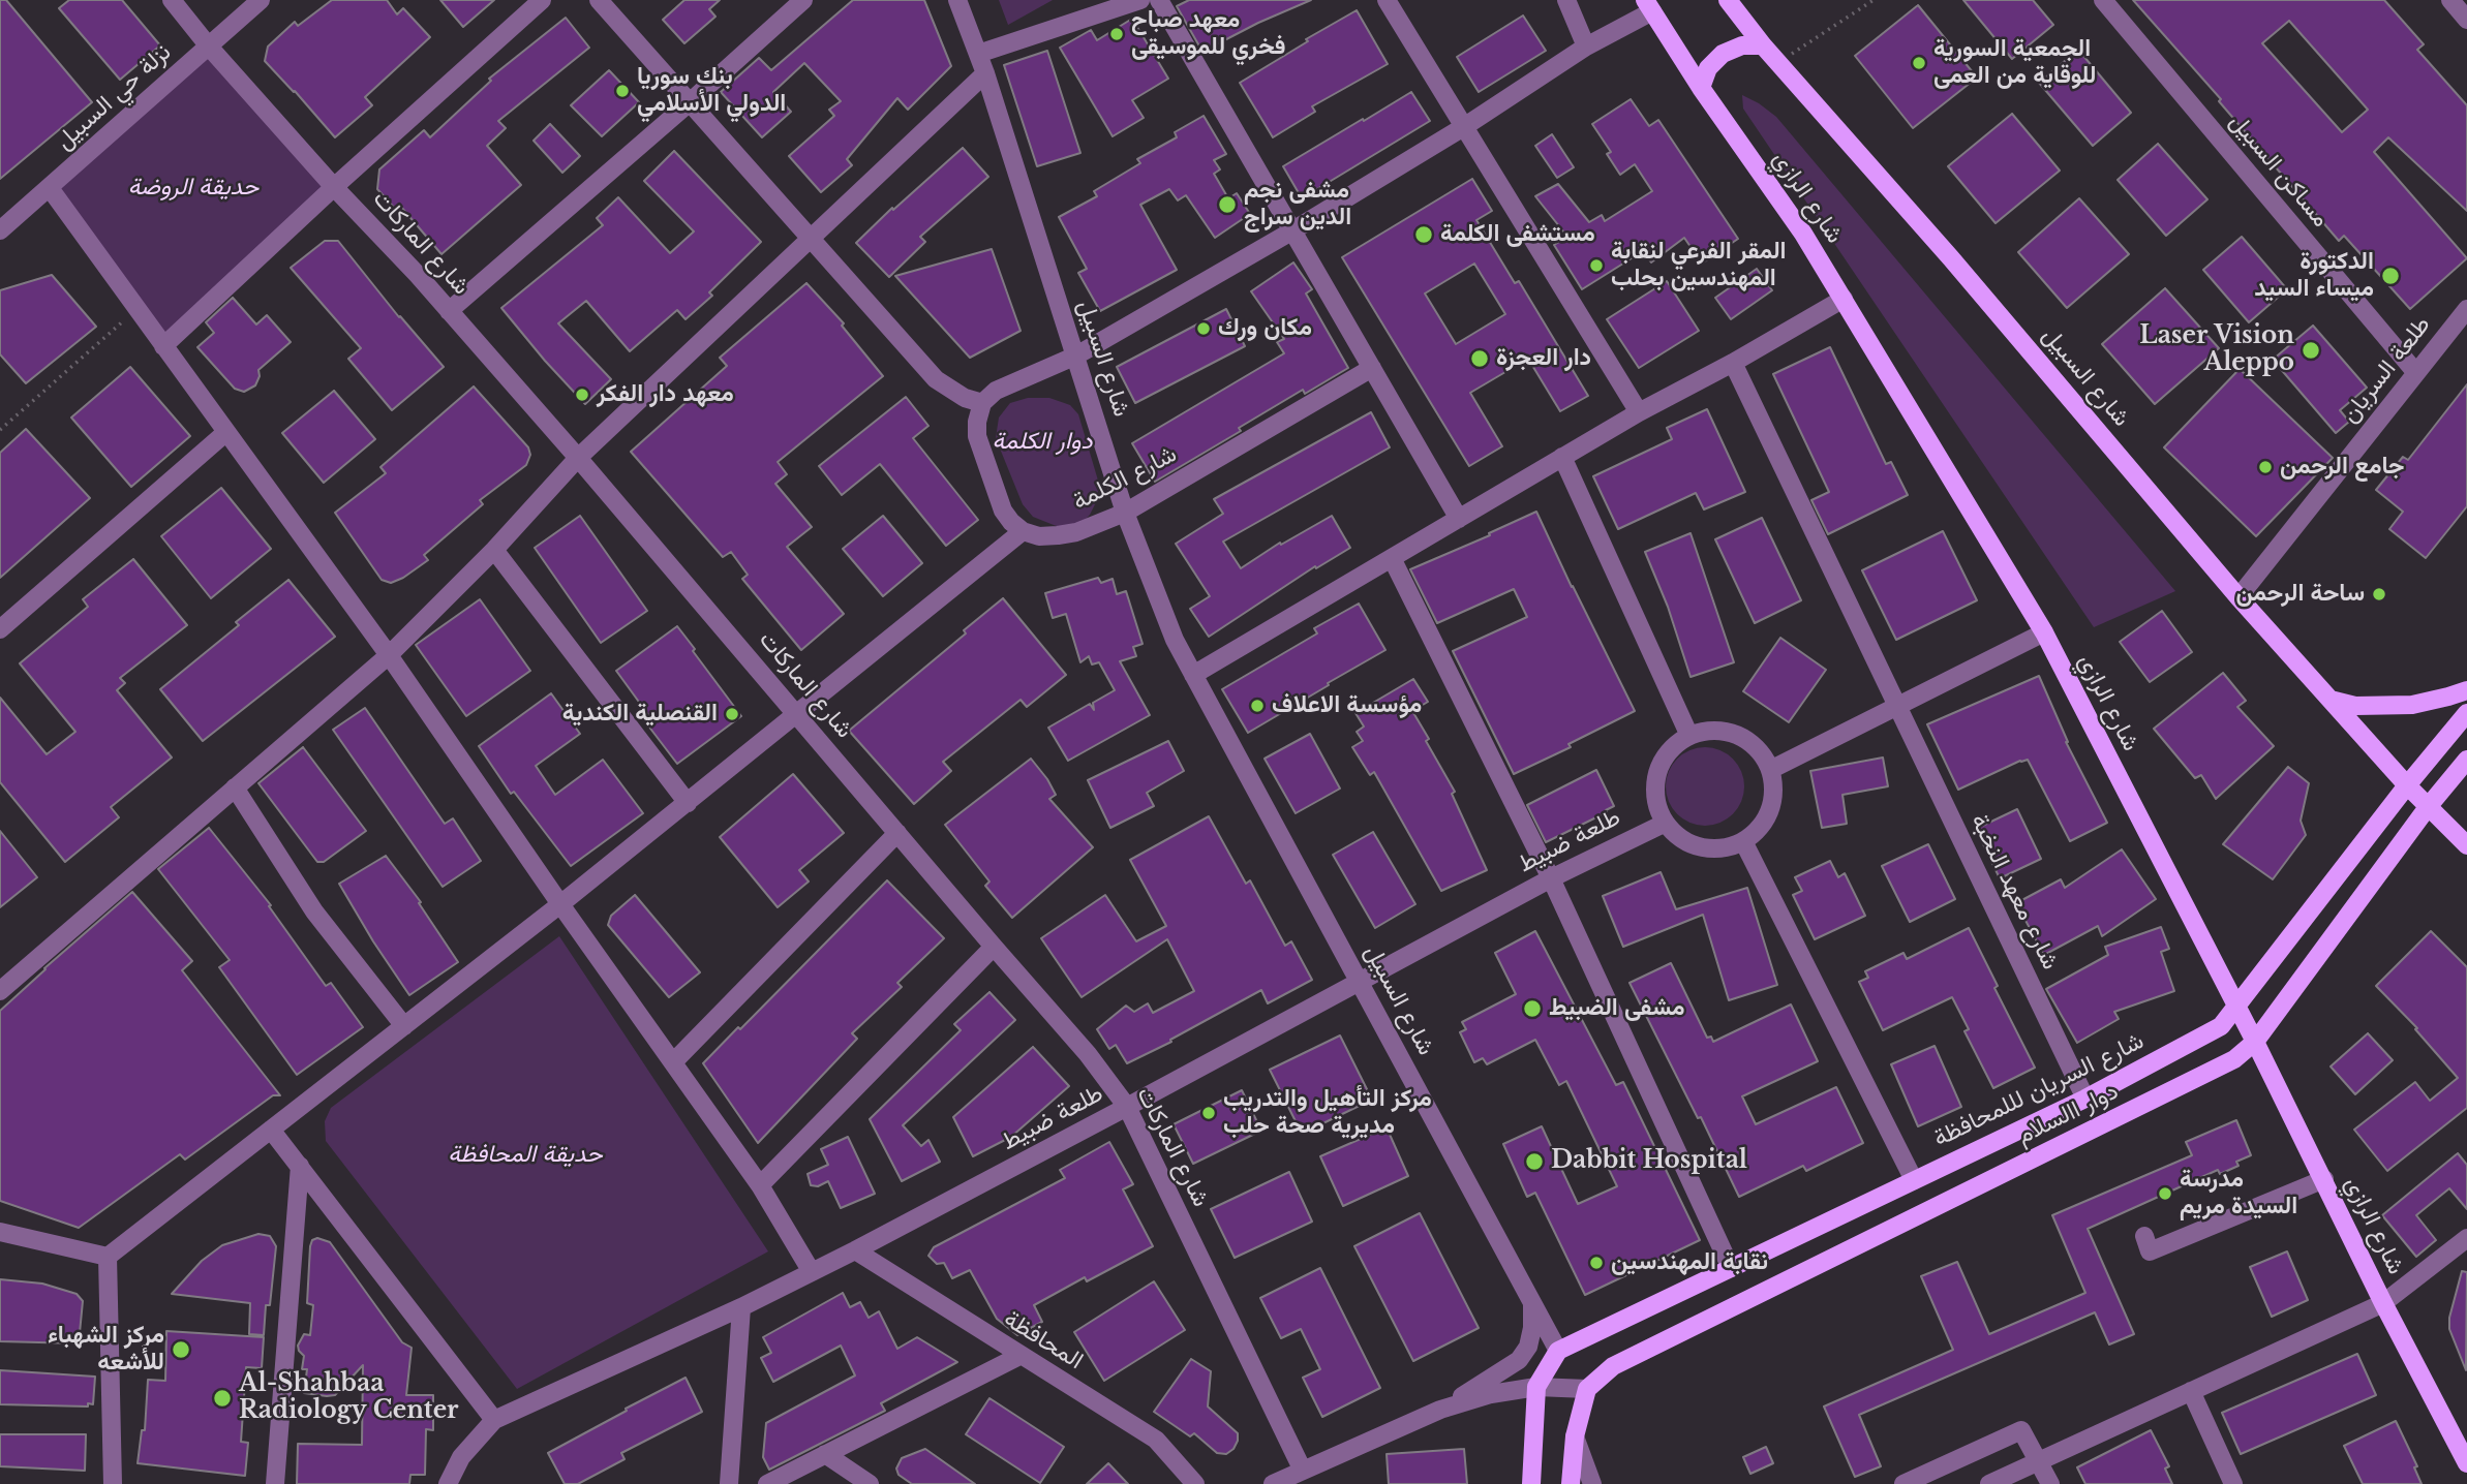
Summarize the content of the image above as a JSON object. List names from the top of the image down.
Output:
{
  "streets": {
    "main road": [
      "شارع الرازي",
      "شارع السبيل",
      "شارع السريان لللمحافظة",
      "دوار االسلام"
    ],
    "street": [
      "نزلة حي السبيل",
      "مساكن السبيل",
      "شارع الماركات",
      "طلعة السريان",
      "شارع الكلمة",
      "طلعة ضبيط",
      "شارع معهد النخبة",
      "المحافظة"
    ]
  },
  "crossings": [
    ["نزلة حي السبيل", "شارع الماركات"],
    ["مساكن السبيل", "طلعة السريان"],
    ["شارع الرازي", "شارع السريان لللمحافظة"],
    ["شارع الرازي", "دوار االسلام"],
    ["شارع الماركات", "طلعة ضبيط"],
    ["شارع السبيل", "طلعة السريان"],
    ["شارع السبيل", "شارع الكلمة"],
    ["شارع السبيل", "طلعة ضبيط"],
    ["شارع السبيل", "شارع السريان لللمحافظة"],
    ["شارع السبيل", "دوار االسلام"],
    ["طلعة ضبيط", "المحافظة"],
    ["شارع معهد النخبة", "شارع السريان لللمحافظة"]
  ],
  "parks": ["حديقة الروضة", "دوار الكلمة", "حديقة المحافظة"],
  "places": [
    "معهد صباح فخري للموسيقى",
    "الجمعية السورية للوقاية من العمى",
    "بنك سوريا الدولي الأسلامي",
    "مشفى نجم الدين سراج",
    "مستشفى الكلمة",
    "المقر الفرعي لنقابة المهندسين بحلب",
    "الدكتورة ميساء السيد",
    "مكان ورك",
    "Laser Vision Aleppo",
    "دار العجزة",
    "معهد دار الفكر",
    "جامع الرحمن",
    "ساحة الرحمن",
    "مؤسسة الاعلاف",
    "القنصلية الكندية",
    "مشفى الضبيط",
    "مركز التأهيل والتدريب مديرية صحة حلب",
    "Dabbit Hospital",
    "مدرسة السيدة مريم",
    "نقابة المهندسين",
    "مركز الشهباء للأشعه",
    "Al-Shahbaa Radiology Center"
  ]
}
